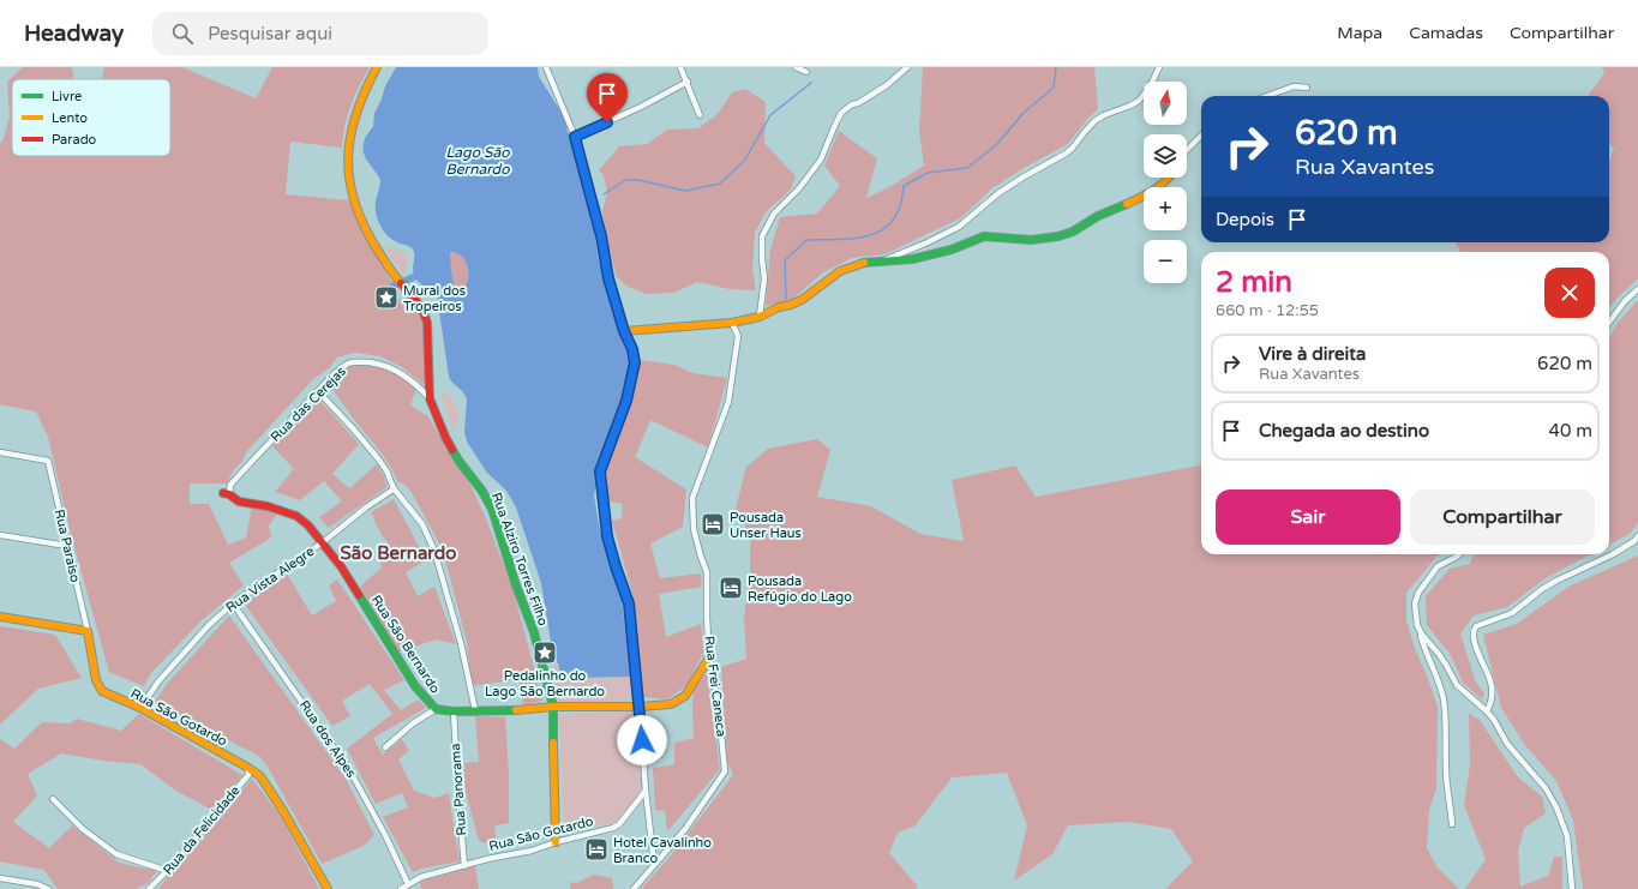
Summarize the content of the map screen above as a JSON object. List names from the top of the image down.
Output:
{
  "streets": {
    "street": [
      "Rua das Cerejas",
      "Rua Paraíso",
      "Rua Alziro Torres Filho",
      "Rua Vista Alegre",
      "Rua São Bernardo",
      "Rua Frei Caneca",
      "Rua São Gotardo",
      "Rua dos Alpes",
      "Rua Panorama",
      "Rua da Felicidade"
    ]
  },
  "crossings": [
    ["Rua das Cerejas", "Rua Alziro Torres Filho"],
    ["Rua das Cerejas", "Rua São Bernardo"],
    ["Rua Paraíso", "Rua São Gotardo"],
    ["Rua Alziro Torres Filho", "Rua São Bernardo"],
    ["Rua Alziro Torres Filho", "Rua São Gotardo"],
    ["Rua Vista Alegre", "Rua São Bernardo"],
    ["Rua Vista Alegre", "Rua São Gotardo"],
    ["Rua Vista Alegre", "Rua dos Alpes"],
    ["Rua São Bernardo", "Rua Frei Caneca"],
    ["Rua São Bernardo", "Rua Panorama"],
    ["Rua São Gotardo", "Rua dos Alpes"],
    ["Rua São Gotardo", "Rua Panorama"],
    ["Rua São Gotardo", "Rua da Felicidade"]
  ],
  "districts": ["São Bernardo"],
  "water": ["Lago São Bernardo"],
  "places": {
    "place": ["Mural dos Tropeiros", "Pedalinho do Lago São Bernardo"],
    "hotel": ["Pousada Unser Haus", "Pousada Refúgio do Lago", "Hotel Cavalinho Branco"]
  },
  "legend": ["Livre", "Lento", "Parado"],
  "north": "top",
  "page": {
    "header": "Headway",
    "search": "Pesquisar aqui",
    "nav": ["Mapa", "Camadas", "Compartilhar"],
    "map_buttons": ["+", "−"],
    "turn": ["620 m", "Rua Xavantes"],
    "then": "Depois",
    "heading": ["2 min", "660 m · 12:55"],
    "list": [
      {
        "name": "Vire à direita",
        "note": "Rua Xavantes",
        "value": "620 m"
      },
      {
        "name": "Chegada ao destino",
        "value": "40 m"
      }
    ],
    "buttons": ["Sair", "Compartilhar"]
  }
}
